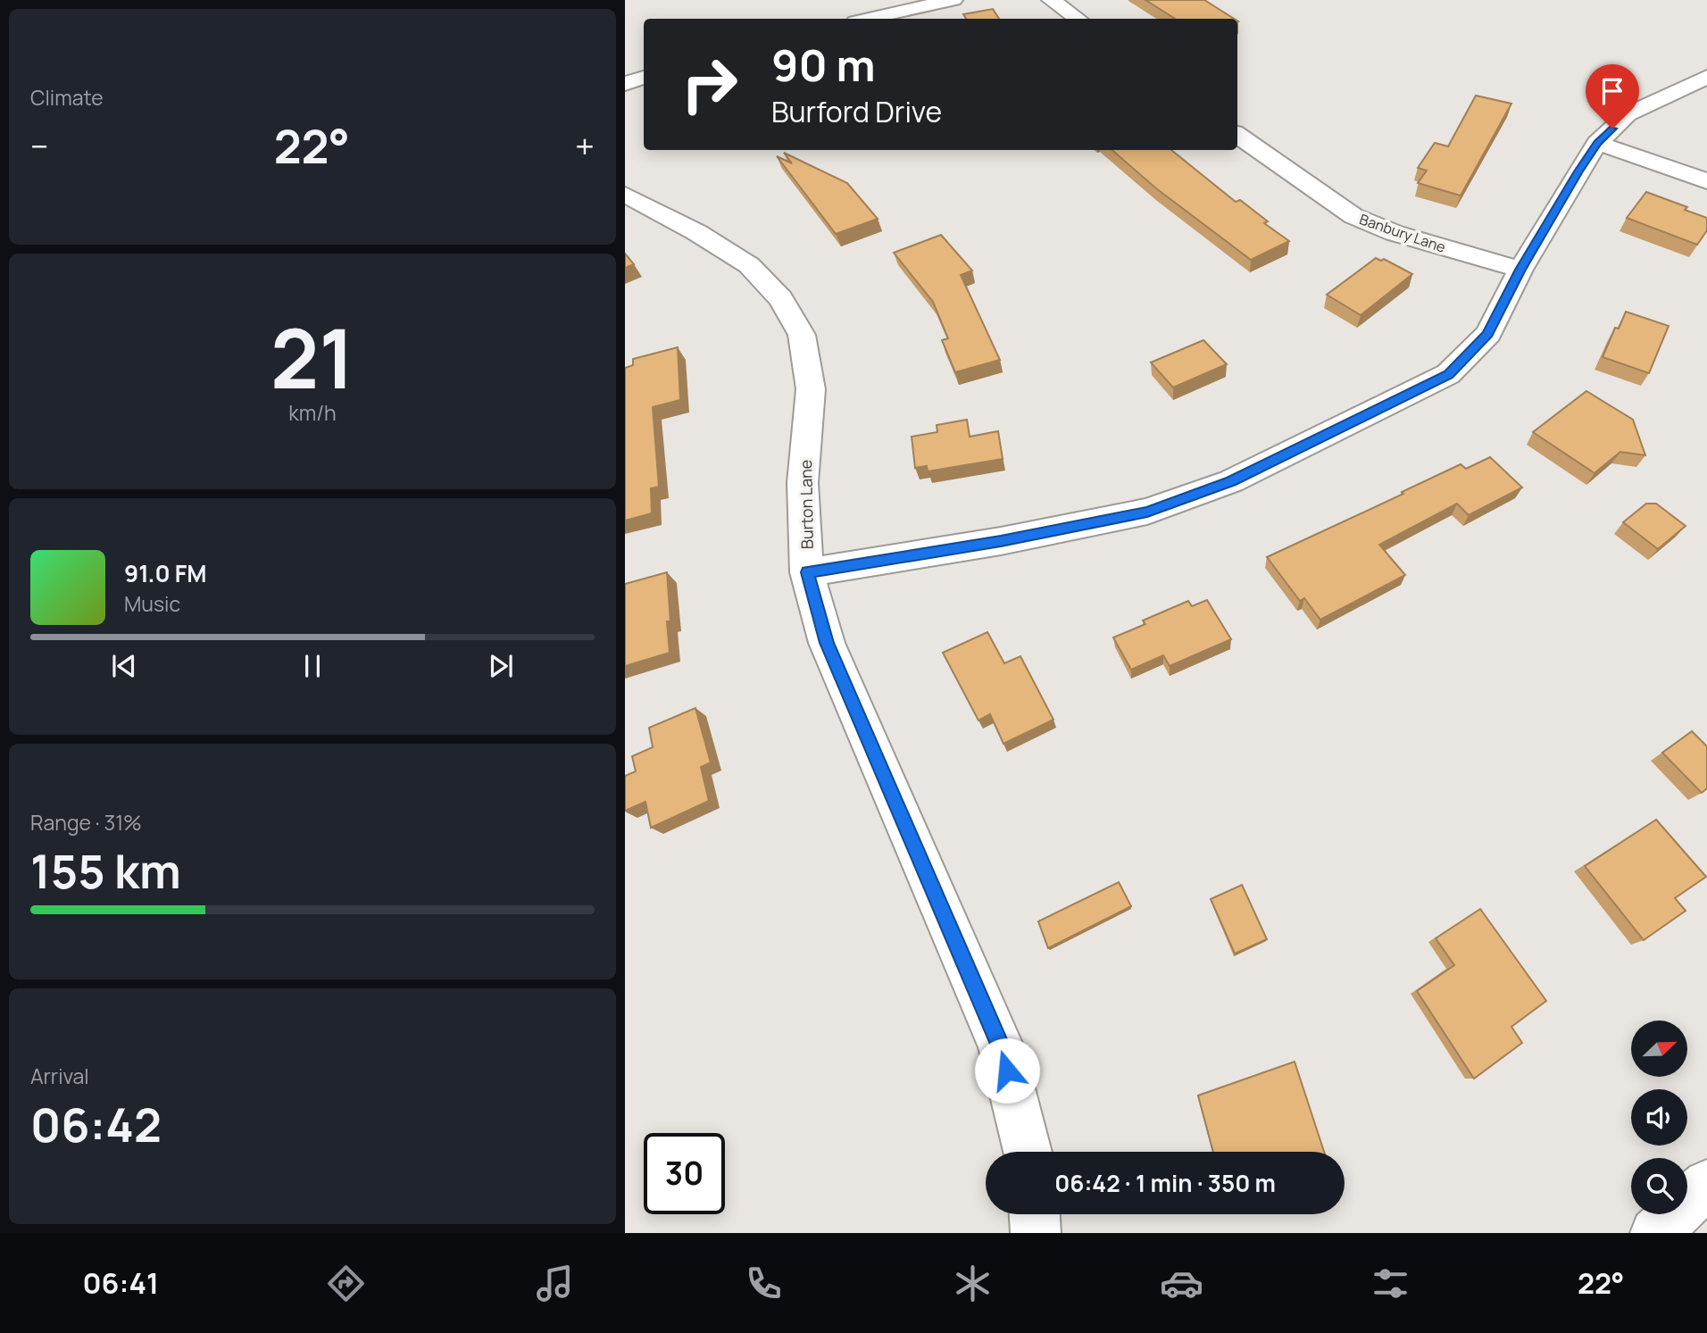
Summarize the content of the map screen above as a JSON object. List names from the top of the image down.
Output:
{
  "streets": {
    "street": ["Banbury Lane", "Burton Lane"]
  },
  "north": "top right",
  "page": {
    "tile": [
      "Climate",
      ["21", "km/h"],
      ["Range · 31%", "155 km"],
      ["Arrival", "06:42"]
    ],
    "turn": ["90 m", "Burford Drive"],
    "heat": ["−", "22°", "+"],
    "song": ["91.0 FM", "Music"],
    "limit": "30",
    "trip": "06:42 · 1 min · 350 m",
    "tabs": ["06:41", "22°"]
  }
}
